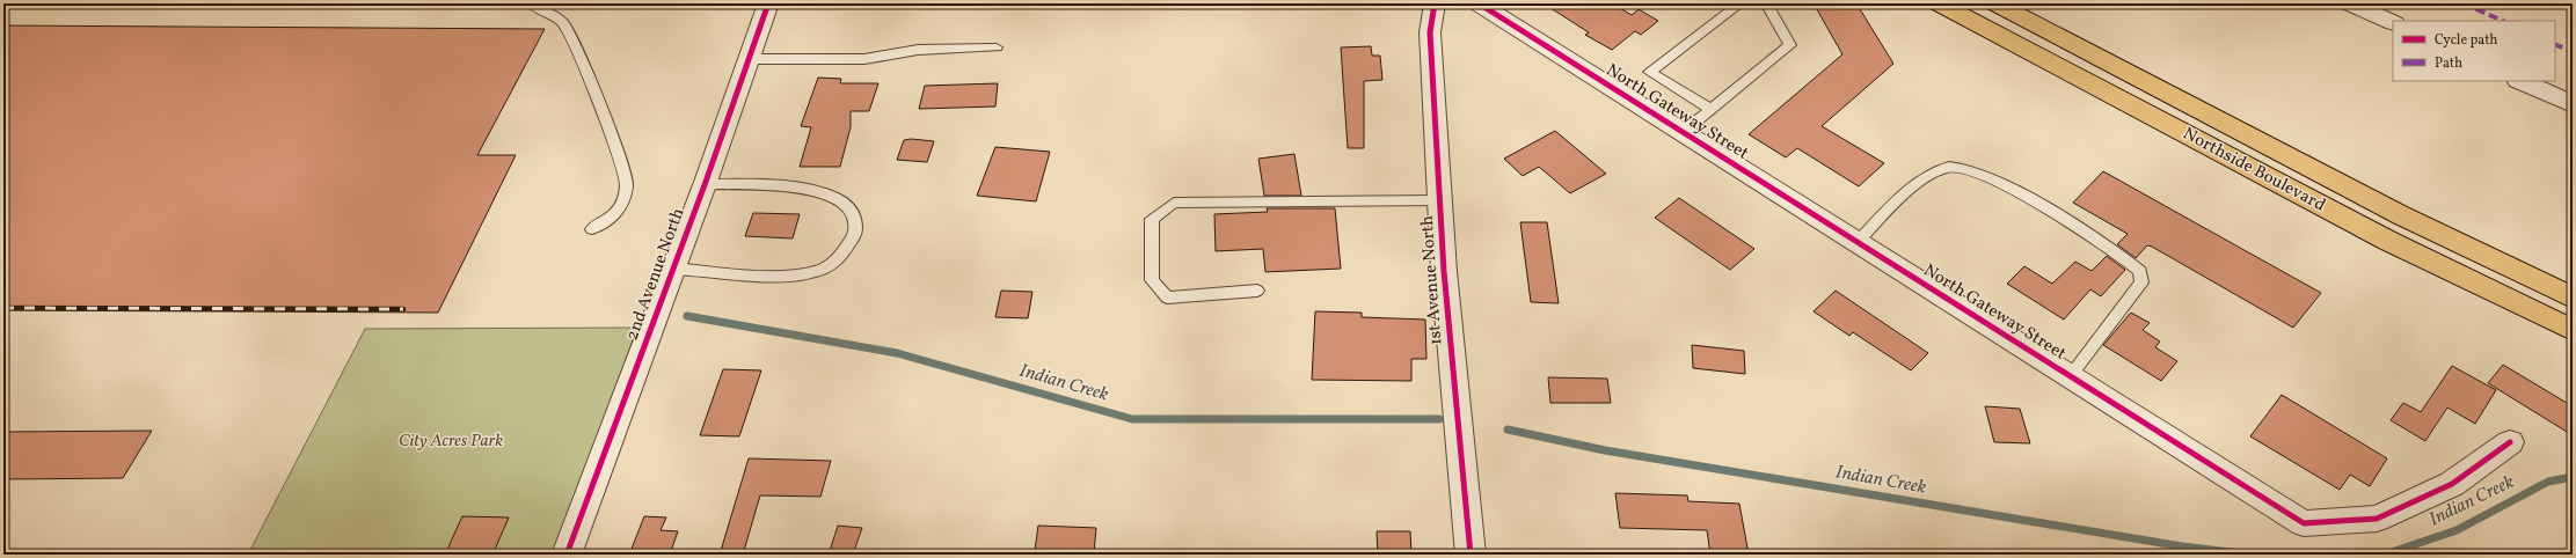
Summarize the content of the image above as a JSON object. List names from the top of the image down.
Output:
{
  "streets": {
    "main road": ["Northside Boulevard"],
    "street": ["North Gateway Street", "2nd Avenue North", "1st Avenue North"]
  },
  "water": ["Indian Creek"],
  "parks": ["City Acres Park"],
  "legend": ["Cycle path", "Path"]
}
